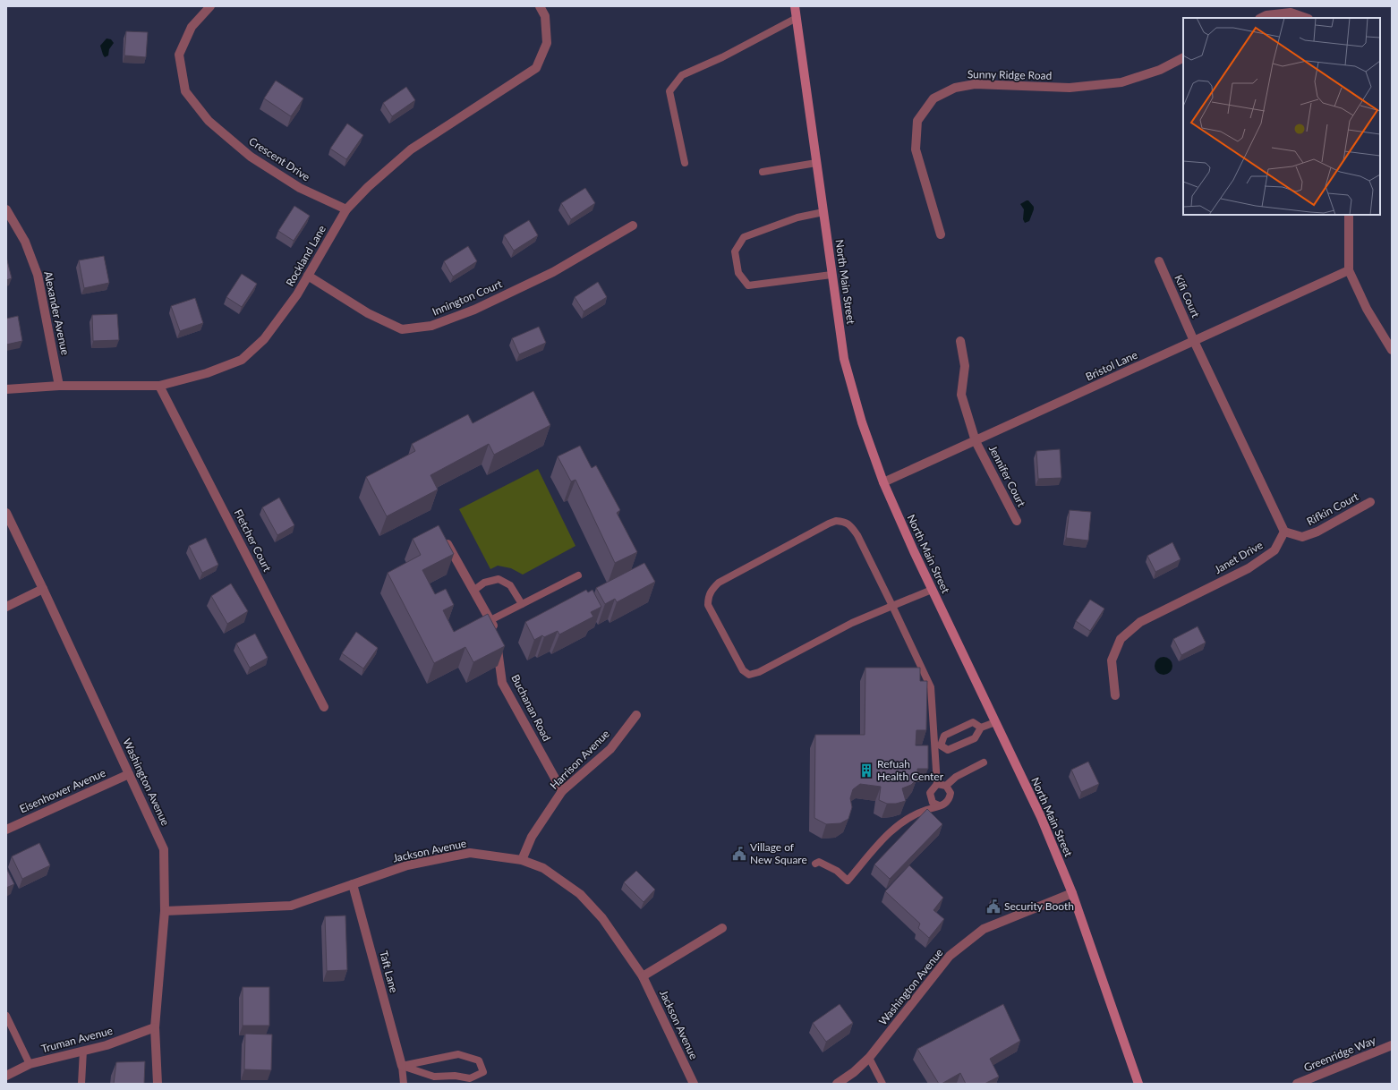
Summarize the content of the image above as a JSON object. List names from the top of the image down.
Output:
{
  "streets": {
    "main road": ["North Main Street"],
    "street": [
      "Sunny Ridge Road",
      "Crescent Drive",
      "Rockland Lane",
      "Kifi Court",
      "Innington Court",
      "Alexander Avenue",
      "Bristol Lane",
      "Jennifer Court",
      "Rifkin Court",
      "Fletcher Court",
      "Janet Drive",
      "Buchanan Road",
      "Harrison Avenue",
      "Washington Avenue",
      "Eisenhower Avenue",
      "Jackson Avenue",
      "Taft Lane",
      "Truman Avenue",
      "Greenridge Way"
    ]
  },
  "crossings": [
    ["Crescent Drive", "Rockland Lane"],
    ["Rockland Lane", "Innington Court"],
    ["Rockland Lane", "Alexander Avenue"],
    ["Rockland Lane", "Fletcher Court"],
    ["North Main Street", "Bristol Lane"],
    ["North Main Street", "Washington Avenue"],
    ["Kifi Court", "Bristol Lane"],
    ["Bristol Lane", "Jennifer Court"],
    ["Rifkin Court", "Janet Drive"],
    ["Buchanan Road", "Harrison Avenue"],
    ["Harrison Avenue", "Jackson Avenue"],
    ["Washington Avenue", "Eisenhower Avenue"],
    ["Washington Avenue", "Jackson Avenue"],
    ["Washington Avenue", "Truman Avenue"],
    ["Jackson Avenue", "Taft Lane"]
  ],
  "places": {
    "building": ["Refuah Health Center"],
    "public building": ["Village of New Square", "Security Booth"]
  }
}
